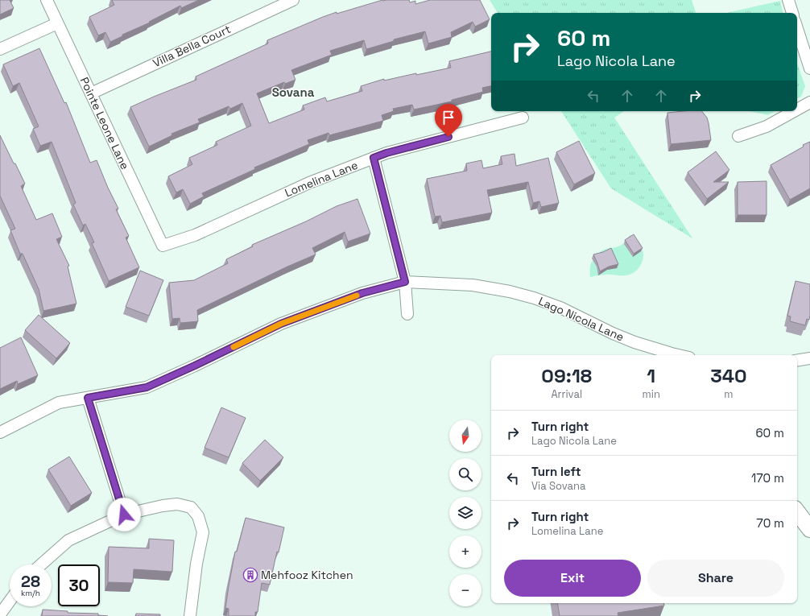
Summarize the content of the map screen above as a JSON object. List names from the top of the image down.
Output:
{
  "streets": {
    "street": [
      "Villa Bella Court",
      "Pointe Leone Lane",
      "Lomelina Lane",
      "Lago Nicola Lane"
    ]
  },
  "crossings": [
    ["Villa Bella Court", "Pointe Leone Lane"],
    ["Pointe Leone Lane", "Lomelina Lane"]
  ],
  "districts": ["Sovana"],
  "places": {
    "building": ["Mehfooz Kitchen"]
  },
  "north": "bottom",
  "page": {
    "turn": ["60 m", "Lago Nicola Lane"],
    "eta": [
      "09:18",
      "Arrival",
      "1",
      "min",
      "340",
      "m"
    ],
    "list": [
      {
        "name": "Turn right",
        "note": "Lago Nicola Lane",
        "value": "60 m"
      },
      {
        "name": "Turn left",
        "note": "Via Sovana",
        "value": "170 m"
      },
      {
        "name": "Turn right",
        "note": "Lomelina Lane",
        "value": "70 m"
      }
    ],
    "map_buttons": ["+", "−"],
    "buttons": ["Exit", "Share"],
    "speed": "28 km/h",
    "limit": "30"
  }
}
